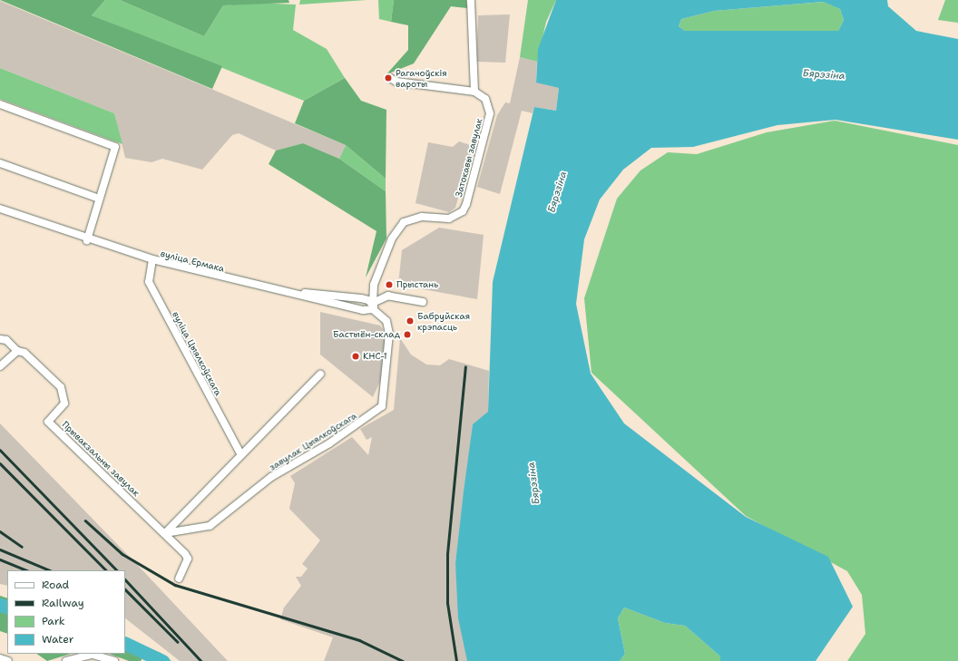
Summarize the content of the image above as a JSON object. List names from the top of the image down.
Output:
{
  "streets": {
    "street": [
      "Затокавы завулак",
      "вуліца Ермака",
      "вуліца Цыялкоўскага",
      "завулак Цыялкоўскага",
      "Прывакзальны завулак"
    ]
  },
  "crossings": [
    ["Затокавы завулак", "вуліца Ермака"],
    ["Затокавы завулак", "завулак Цыялкоўскага"],
    ["вуліца Ермака", "вуліца Цыялкоўскага"],
    ["вуліца Ермака", "завулак Цыялкоўскага"],
    ["завулак Цыялкоўскага", "Прывакзальны завулак"]
  ],
  "water": ["Бярэзіна"],
  "places": [
    "Рагачоўскія вароты",
    "Прыстань",
    "Бабруйская крэпасць",
    "Бастыён-склад",
    "КНС-1"
  ],
  "legend": [
    "Road",
    "Railway",
    "Park",
    "Water"
  ]
}
